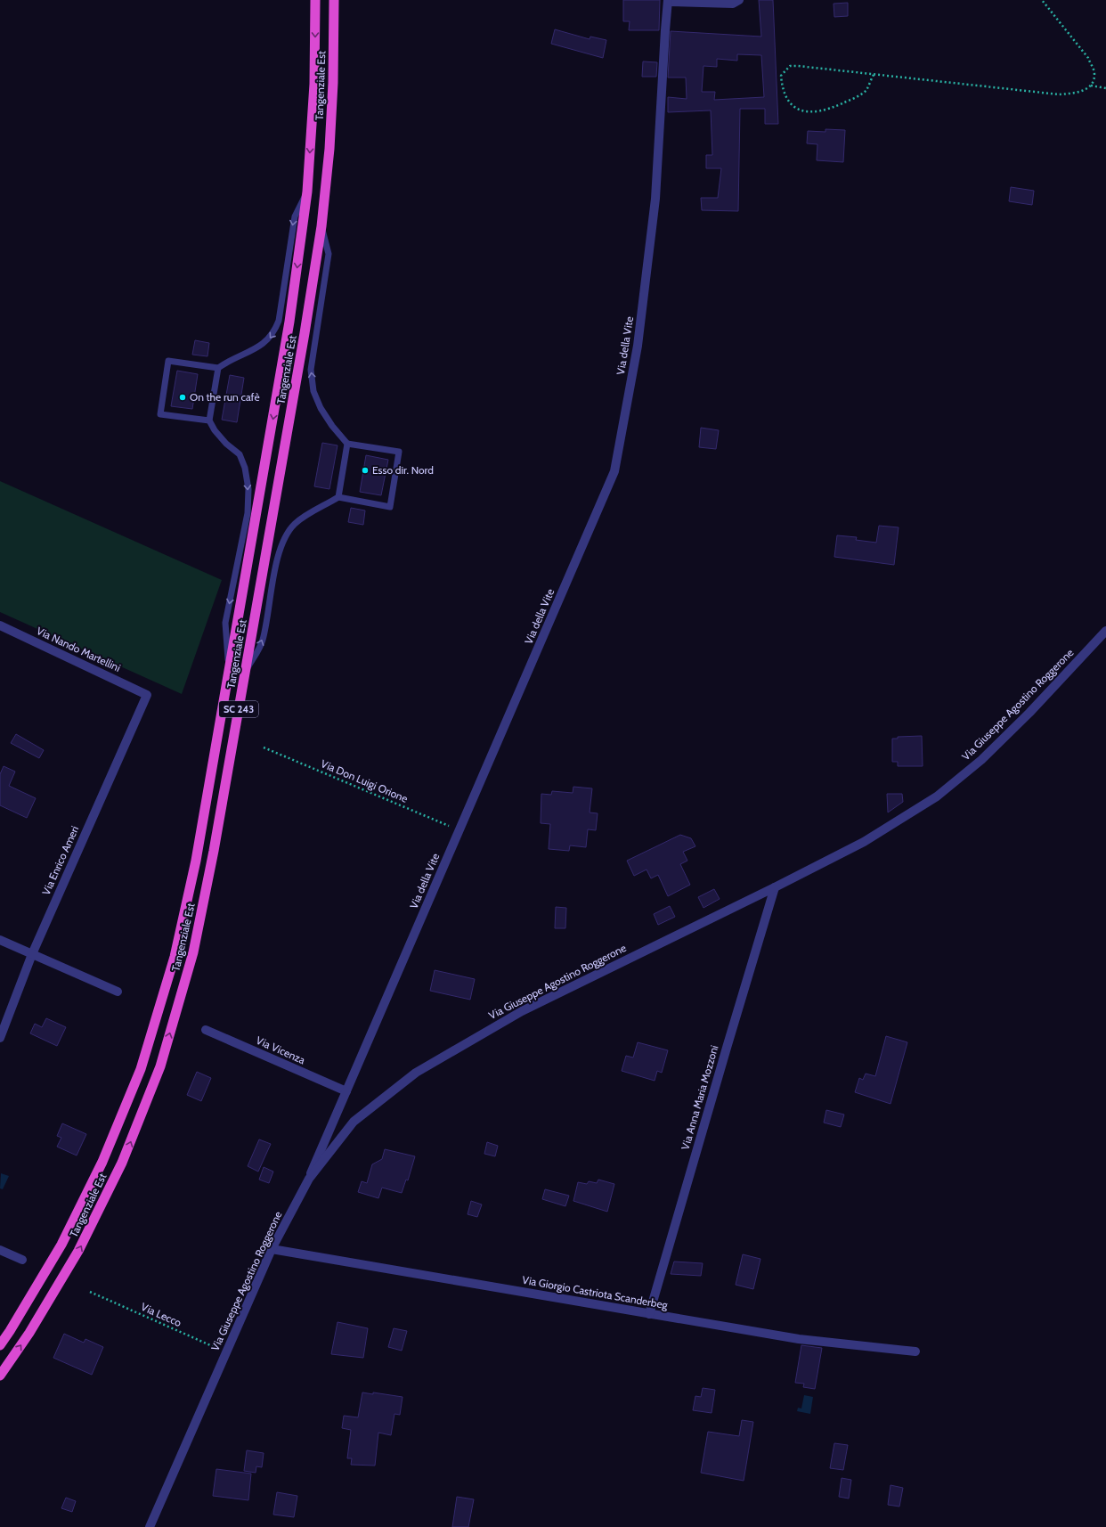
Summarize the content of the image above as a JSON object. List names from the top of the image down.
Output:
{
  "streets": {
    "highway": ["Tangenziale Est", "SC 243"],
    "street": [
      "Via della Vite",
      "Via Nando Martellini",
      "Via Giuseppe Agostino Roggerone",
      "Via Enrico Ameri",
      "Via Vicenza",
      "Via Anna Maria Mozzoni",
      "Via Giorgio Castriota Scanderbeg"
    ],
    "path": ["Via Don Luigi Orione", "Via Lecco"]
  },
  "crossings": [
    ["Via della Vite", "Via Giuseppe Agostino Roggerone"],
    ["Via della Vite", "Via Don Luigi Orione"],
    ["Via della Vite", "Via Vicenza"],
    ["Via Nando Martellini", "Via Enrico Ameri"],
    ["Via Giuseppe Agostino Roggerone", "Via Anna Maria Mozzoni"],
    ["Via Giuseppe Agostino Roggerone", "Via Giorgio Castriota Scanderbeg"],
    ["Via Giuseppe Agostino Roggerone", "Via Lecco"],
    ["Via Anna Maria Mozzoni", "Via Giorgio Castriota Scanderbeg"]
  ],
  "places": ["On the run cafè", "Esso dir. Nord"]
}
